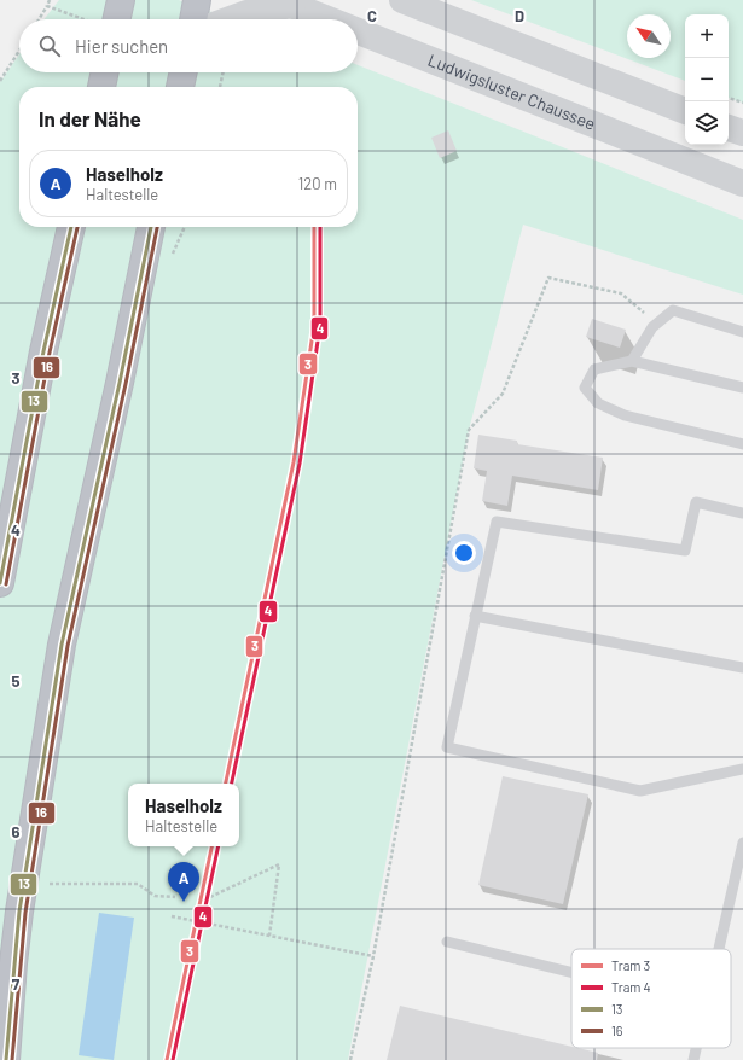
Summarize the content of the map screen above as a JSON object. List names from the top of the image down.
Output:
{
  "streets": {
    "main road": ["Ludwigsluster Chaussee"]
  },
  "lines": [
    "tram line 3",
    "tram line 4",
    "transit line 13",
    "transit line 16"
  ],
  "legend": [
    "Tram 3",
    "Tram 4",
    "13",
    "16"
  ],
  "north": "top left",
  "page": {
    "map_buttons": ["+", "−"],
    "search": "Hier suchen",
    "heading": "In der Nähe",
    "list": [
      {
        "mark": "A",
        "name": "Haselholz",
        "note": "Haltestelle",
        "value": "120 m"
      }
    ],
    "popup": ["Haselholz", "Haltestelle"],
    "pins": "A"
  },
  "grid": {
    "columns": ["C", "D"],
    "rows": [
      "3",
      "4",
      "5",
      "6",
      "7"
    ]
  }
}
